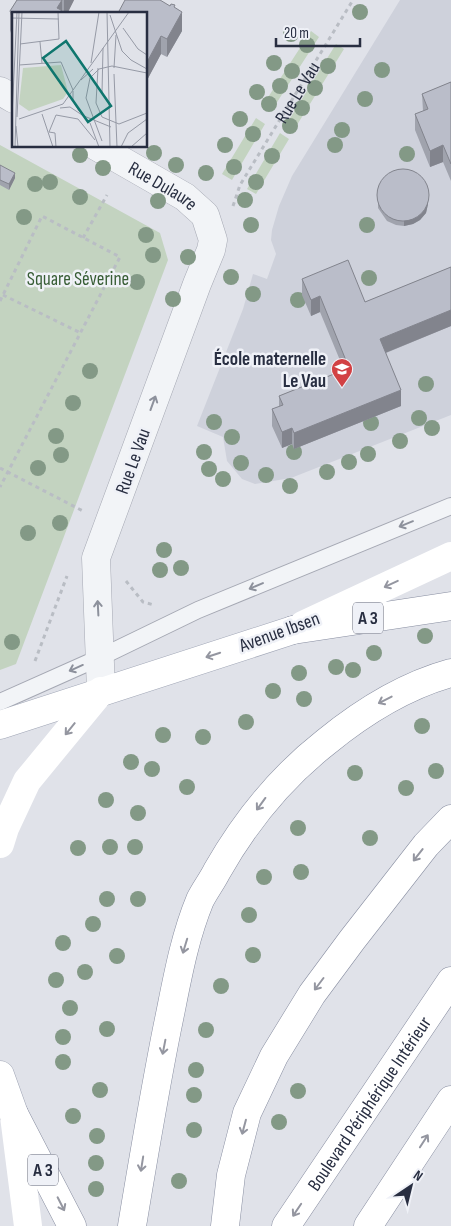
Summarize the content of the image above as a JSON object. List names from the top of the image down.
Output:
{
  "streets": {
    "main road": ["A 3", "Avenue Ibsen", "Boulevard Périphérique Intérieur"],
    "street": ["Rue Le Vau", "Rue Dulaure"]
  },
  "crossings": [
    ["Rue Le Vau", "Rue Dulaure"],
    ["Rue Le Vau", "Avenue Ibsen"],
    ["A 3", "Avenue Ibsen"]
  ],
  "parks": ["Square Séverine"],
  "places": {
    "school or university": ["École maternelle Le Vau"]
  },
  "scale_bar": "20 m",
  "north": "top right"
}
